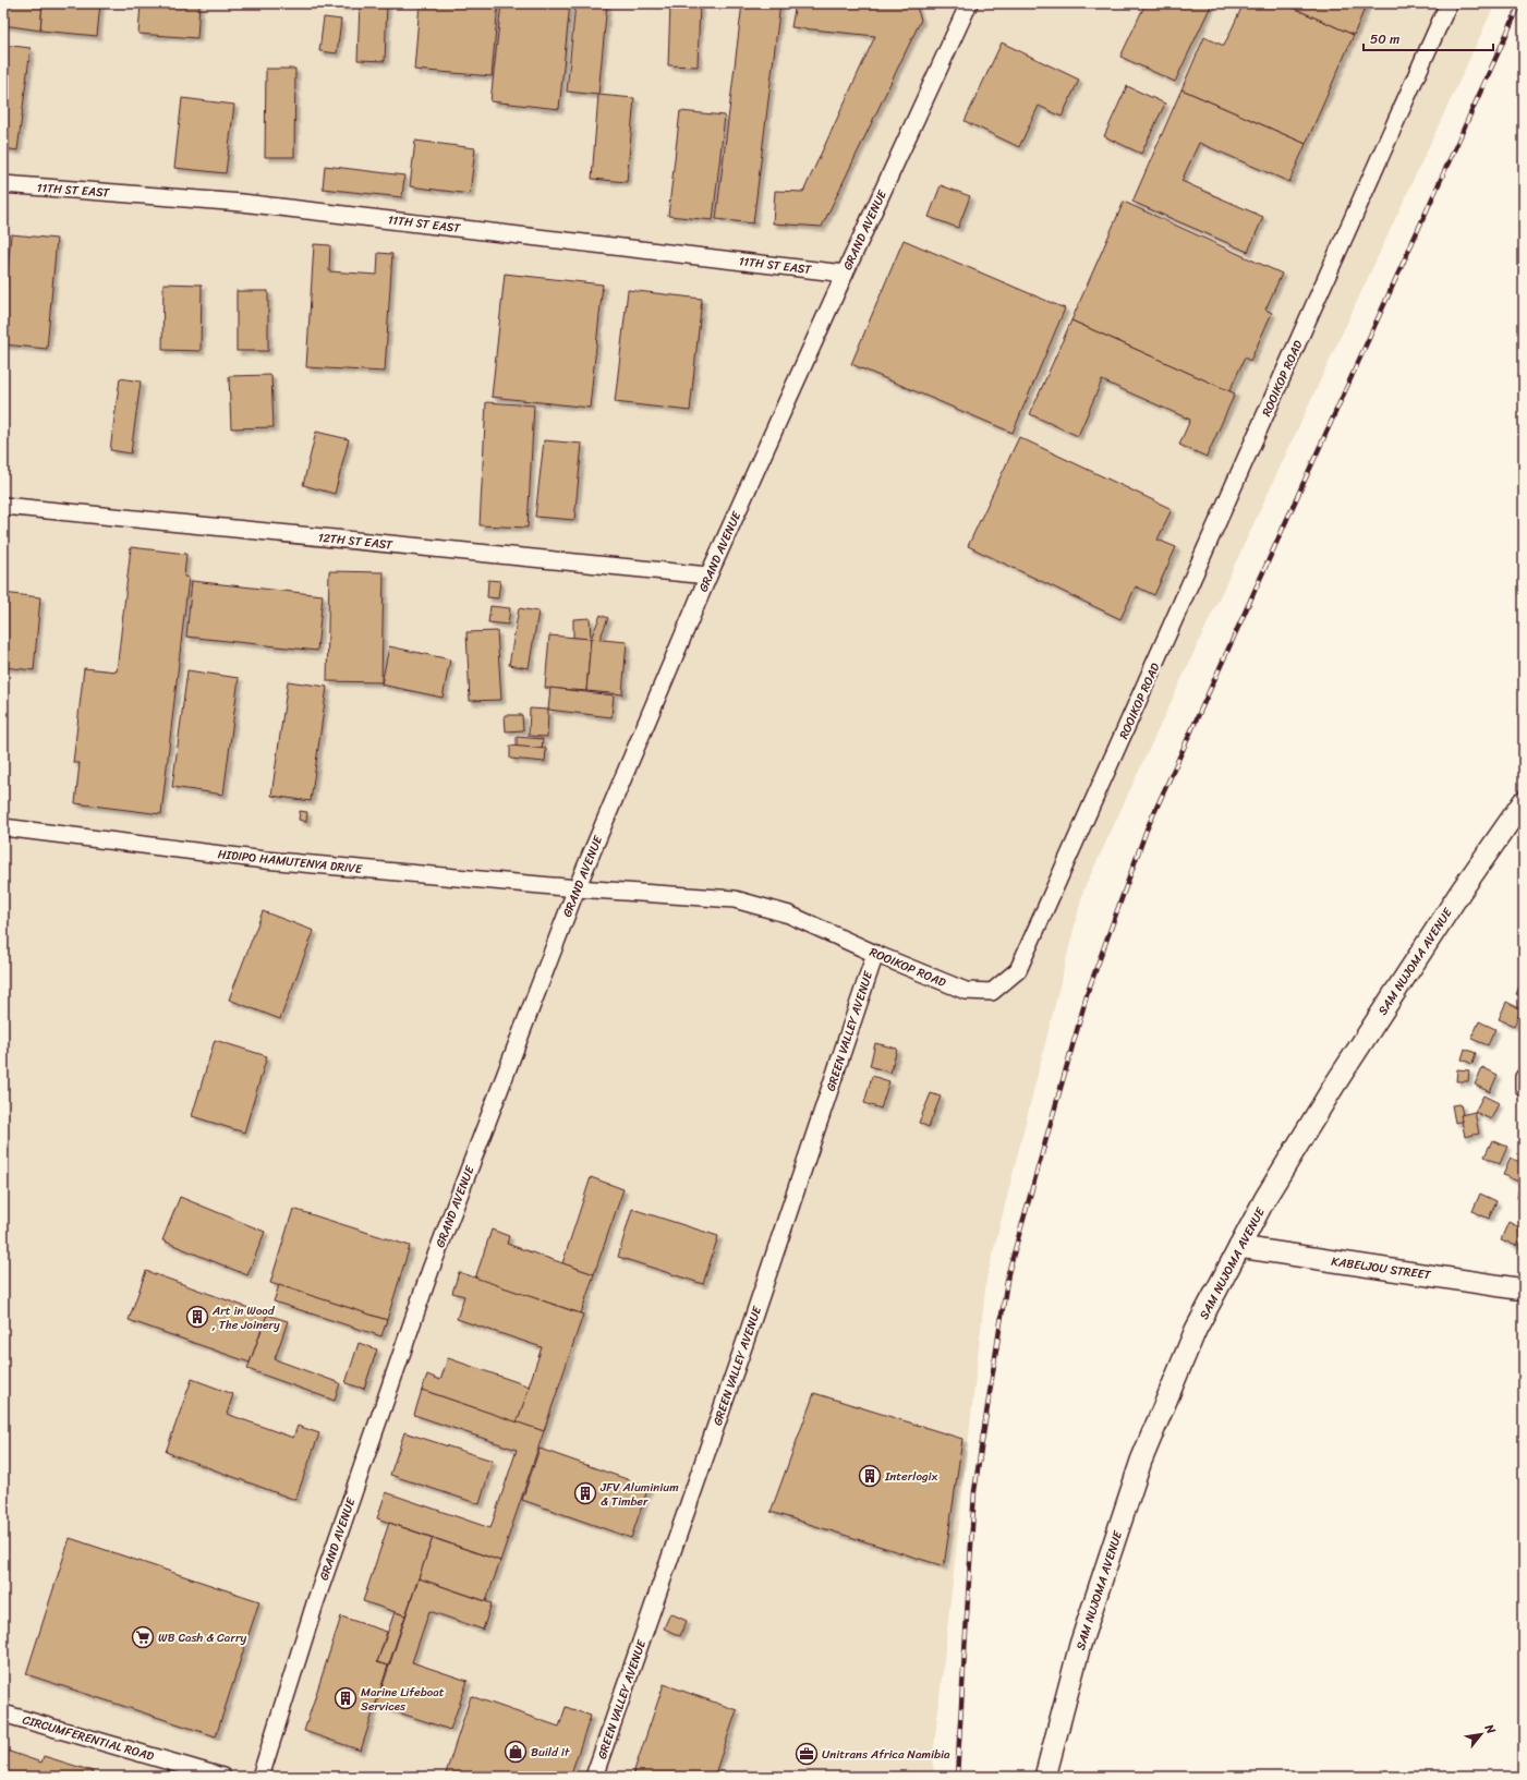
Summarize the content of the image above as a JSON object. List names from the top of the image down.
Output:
{
  "streets": {
    "street": [
      "11TH ST EAST",
      "GRAND AVENUE",
      "ROOIKOP ROAD",
      "12TH ST EAST",
      "HIDIPO HAMUTENYA DRIVE",
      "SAM NUJOMA AVENUE",
      "GREEN VALLEY AVENUE",
      "KABELJOU STREET",
      "CIRCUMFERENTIAL ROAD"
    ]
  },
  "crossings": [
    ["11TH ST EAST", "GRAND AVENUE"],
    ["GRAND AVENUE", "ROOIKOP ROAD"],
    ["GRAND AVENUE", "12TH ST EAST"],
    ["GRAND AVENUE", "HIDIPO HAMUTENYA DRIVE"],
    ["ROOIKOP ROAD", "HIDIPO HAMUTENYA DRIVE"],
    ["ROOIKOP ROAD", "GREEN VALLEY AVENUE"],
    ["SAM NUJOMA AVENUE", "KABELJOU STREET"]
  ],
  "places": {
    "building": [
      "Art in Wood , The Joinery",
      "Interlogix",
      "JFV Aluminium & Timber",
      "Marine Lifeboat Services"
    ],
    "supermarket": ["WB Cash & Carry"],
    "shop": ["Build it"],
    "office": ["Unitrans Africa Namibia"]
  },
  "scale_bar": "50 m",
  "north": "top right"
}
